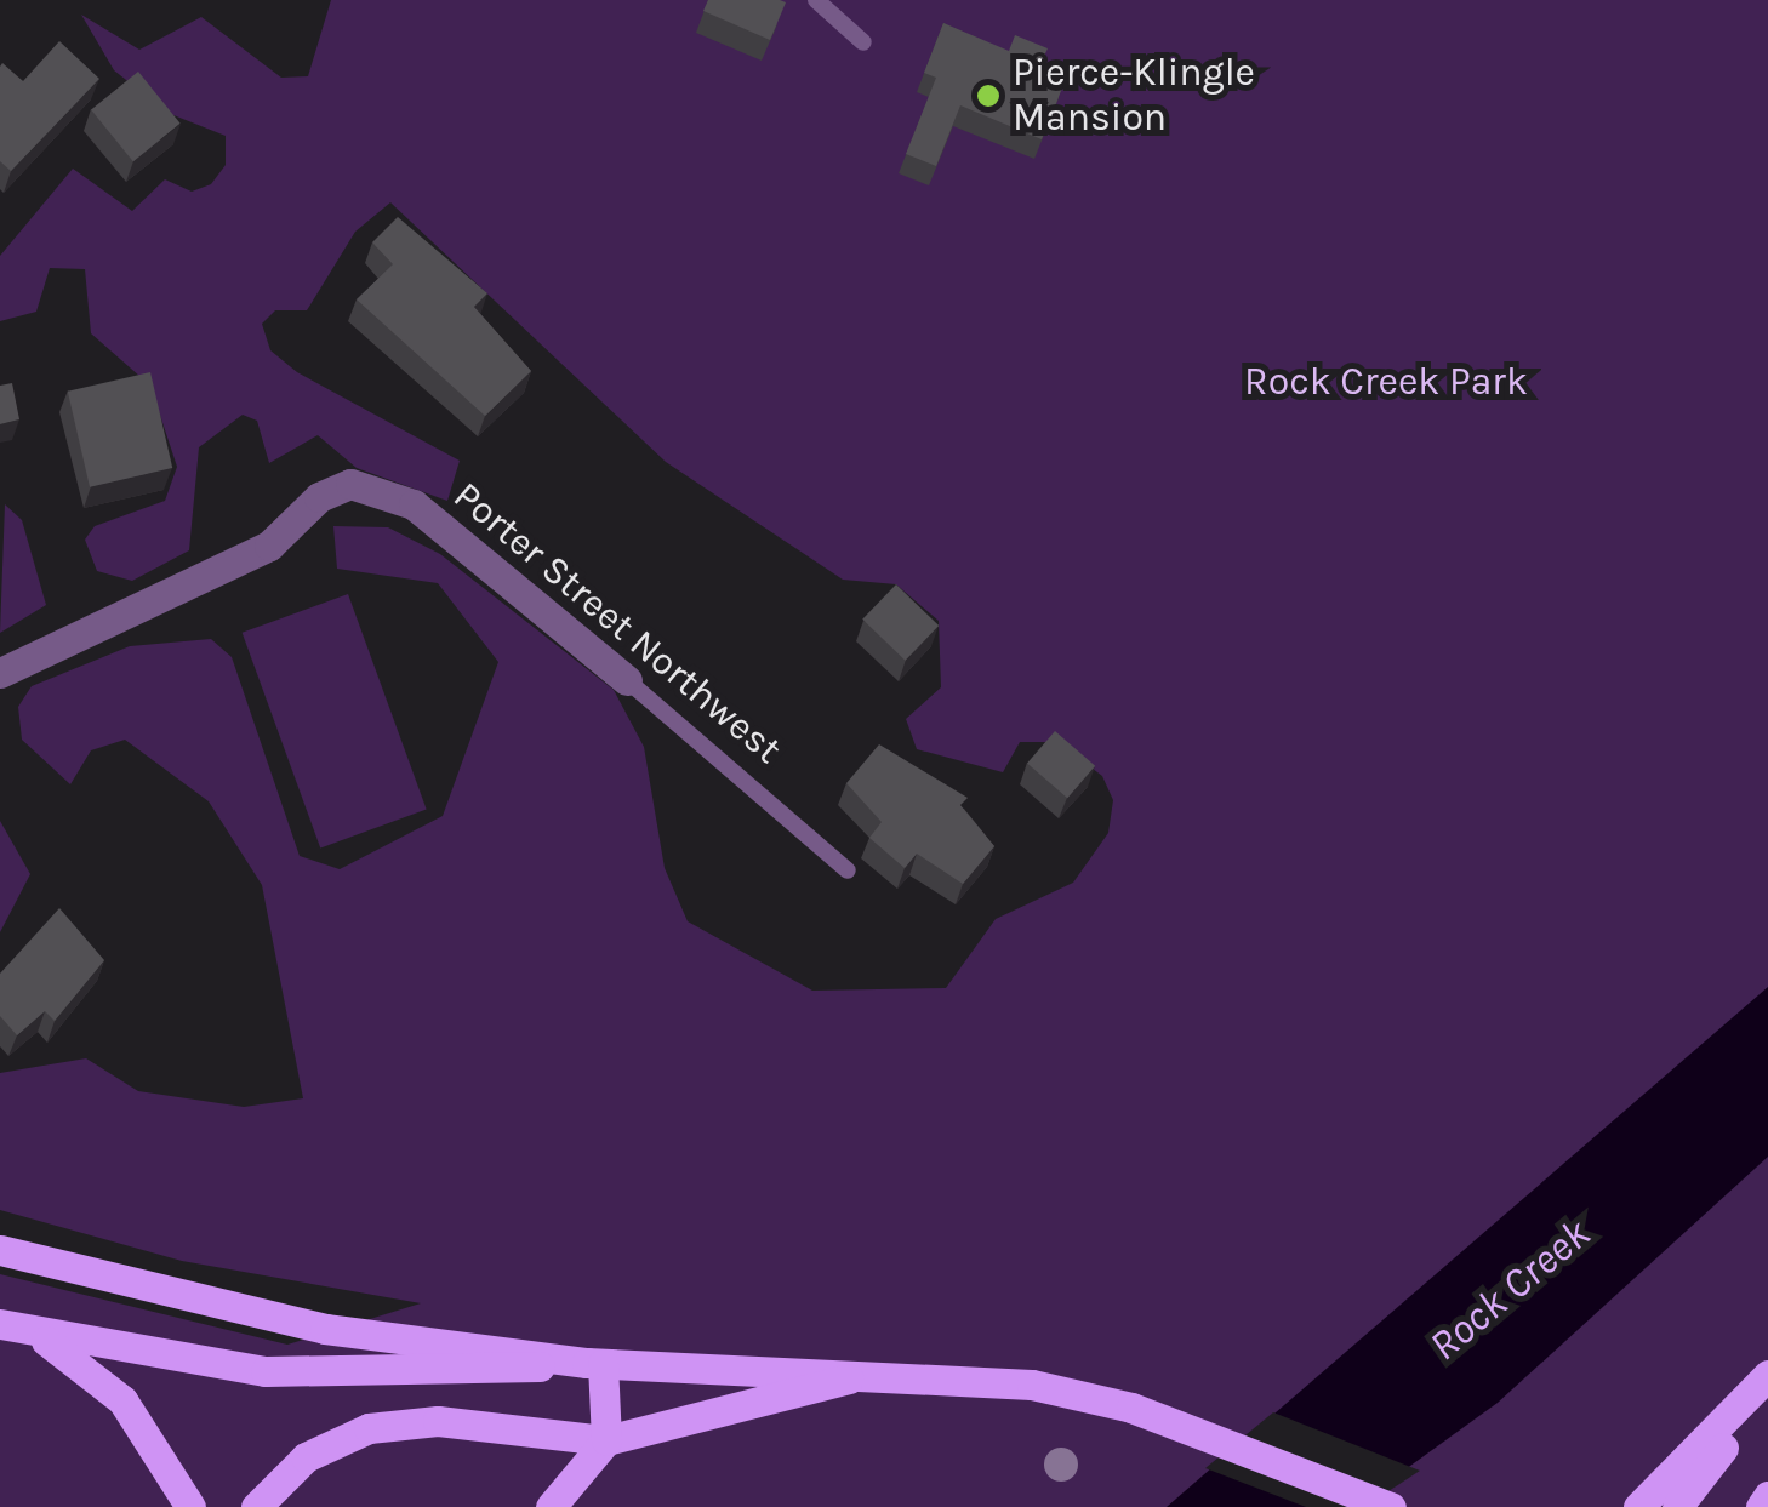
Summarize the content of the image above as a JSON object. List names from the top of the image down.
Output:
{
  "streets": {
    "street": ["Porter Street Northwest"]
  },
  "water": ["Rock Creek"],
  "parks": ["Rock Creek Park"],
  "places": ["Pierce-Klingle Mansion"]
}
